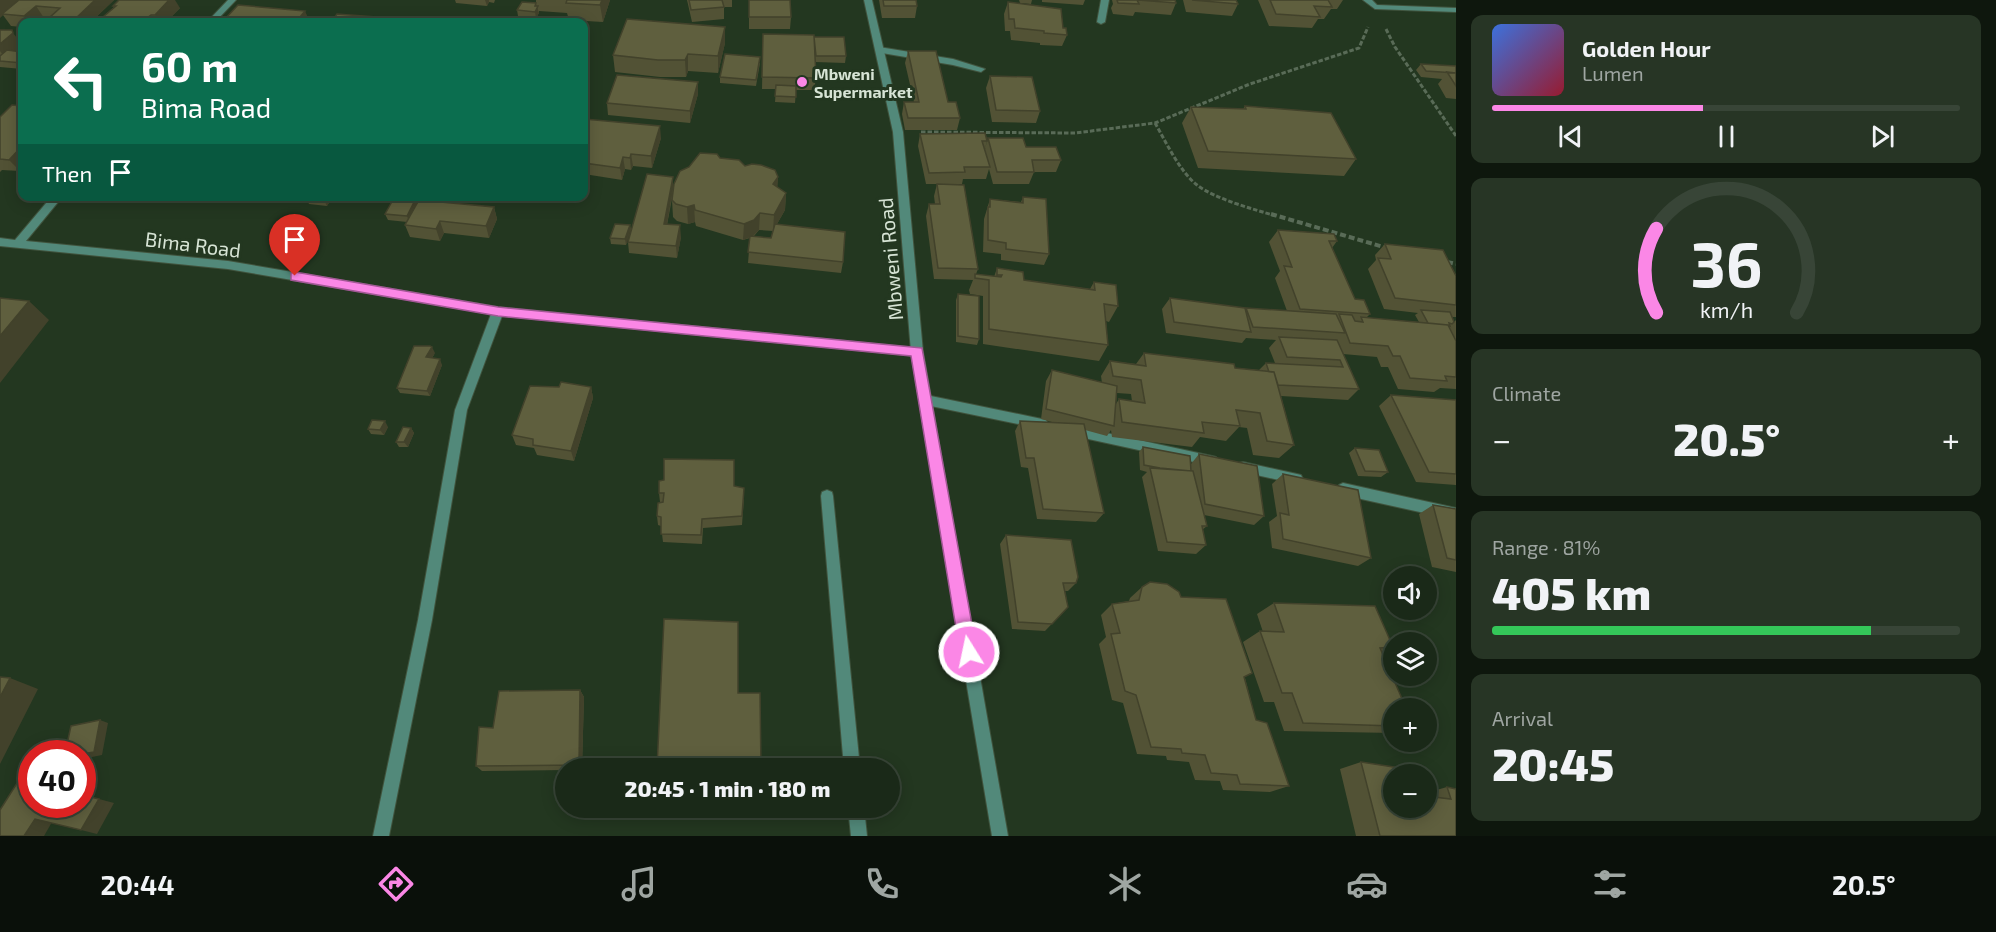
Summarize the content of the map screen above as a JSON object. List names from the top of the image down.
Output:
{
  "streets": {
    "street": ["Bima Road", "Mbweni Road"]
  },
  "crossings": [
    ["Bima Road", "Mbweni Road"]
  ],
  "places": ["Mbweni Supermarket"],
  "page": {
    "turn": ["60 m", "Bima Road"],
    "song": ["Golden Hour", "Lumen"],
    "then": "Then",
    "tile": [
      "Climate",
      ["Range · 81%", "405 km"],
      ["Arrival", "20:45"]
    ],
    "heat": ["−", "20.5°", "+"],
    "map_buttons": ["+", "−"],
    "limit": "40",
    "trip": "20:45 · 1 min · 180 m",
    "tabs": ["20:44", "20.5°"],
    "gauge": ["36", "km/h"]
  }
}
